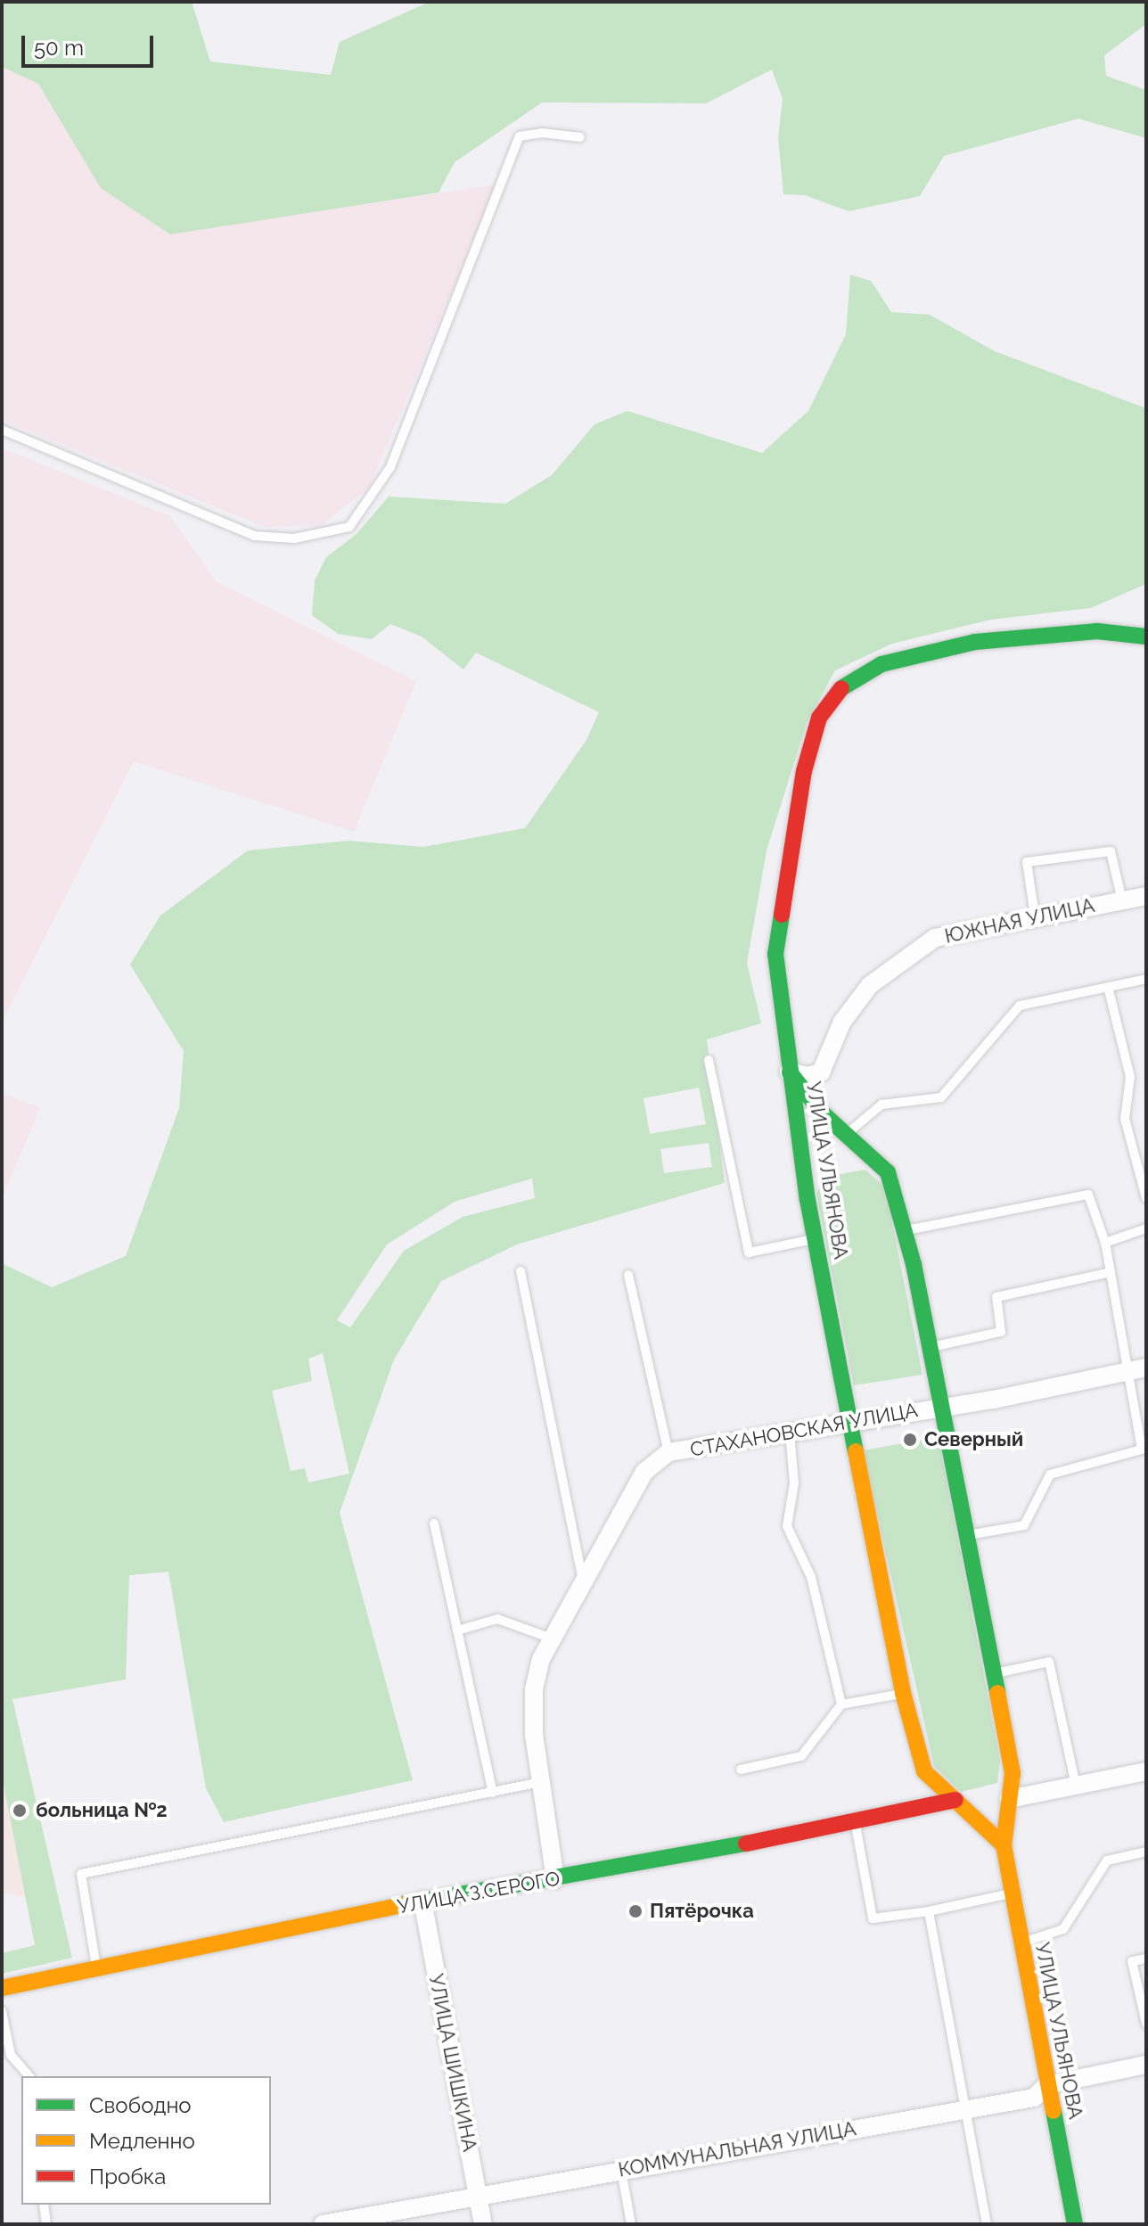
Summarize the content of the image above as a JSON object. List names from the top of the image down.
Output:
{
  "streets": {
    "street": [
      "ЮЖНАЯ УЛИЦА",
      "УЛИЦА УЛЬЯНОВА",
      "СТАХАНОВСКАЯ УЛИЦА",
      "УЛИЦА З.СЕРОГО",
      "УЛИЦА ШИШКИНА",
      "КОММУНАЛЬНАЯ УЛИЦА"
    ]
  },
  "crossings": [
    ["ЮЖНАЯ УЛИЦА", "УЛИЦА УЛЬЯНОВА"],
    ["УЛИЦА УЛЬЯНОВА", "СТАХАНОВСКАЯ УЛИЦА"],
    ["УЛИЦА УЛЬЯНОВА", "УЛИЦА З.СЕРОГО"],
    ["УЛИЦА УЛЬЯНОВА", "КОММУНАЛЬНАЯ УЛИЦА"],
    ["СТАХАНОВСКАЯ УЛИЦА", "УЛИЦА З.СЕРОГО"],
    ["УЛИЦА З.СЕРОГО", "УЛИЦА ШИШКИНА"],
    ["УЛИЦА ШИШКИНА", "КОММУНАЛЬНАЯ УЛИЦА"]
  ],
  "places": ["Северный", "больница №2", "Пятёрочка"],
  "legend": ["Свободно", "Медленно", "Пробка"],
  "scale_bar": "50 m"
}
